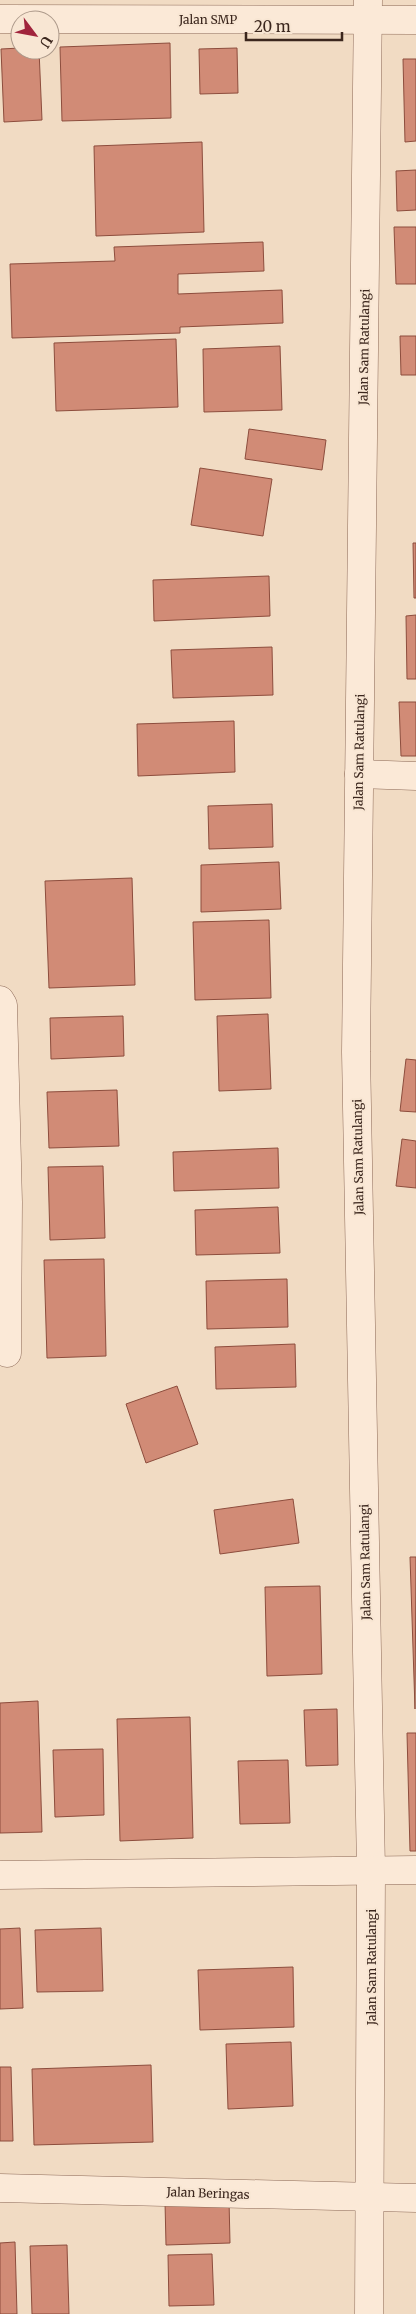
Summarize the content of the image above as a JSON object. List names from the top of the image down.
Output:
{
  "streets": {
    "street": ["Jalan SMP", "Jalan Sam Ratulangi", "Jalan Beringas"]
  },
  "crossings": [
    ["Jalan SMP", "Jalan Sam Ratulangi"],
    ["Jalan Sam Ratulangi", "Jalan Beringas"]
  ],
  "scale_bar": "20 m",
  "north": "bottom right"
}
